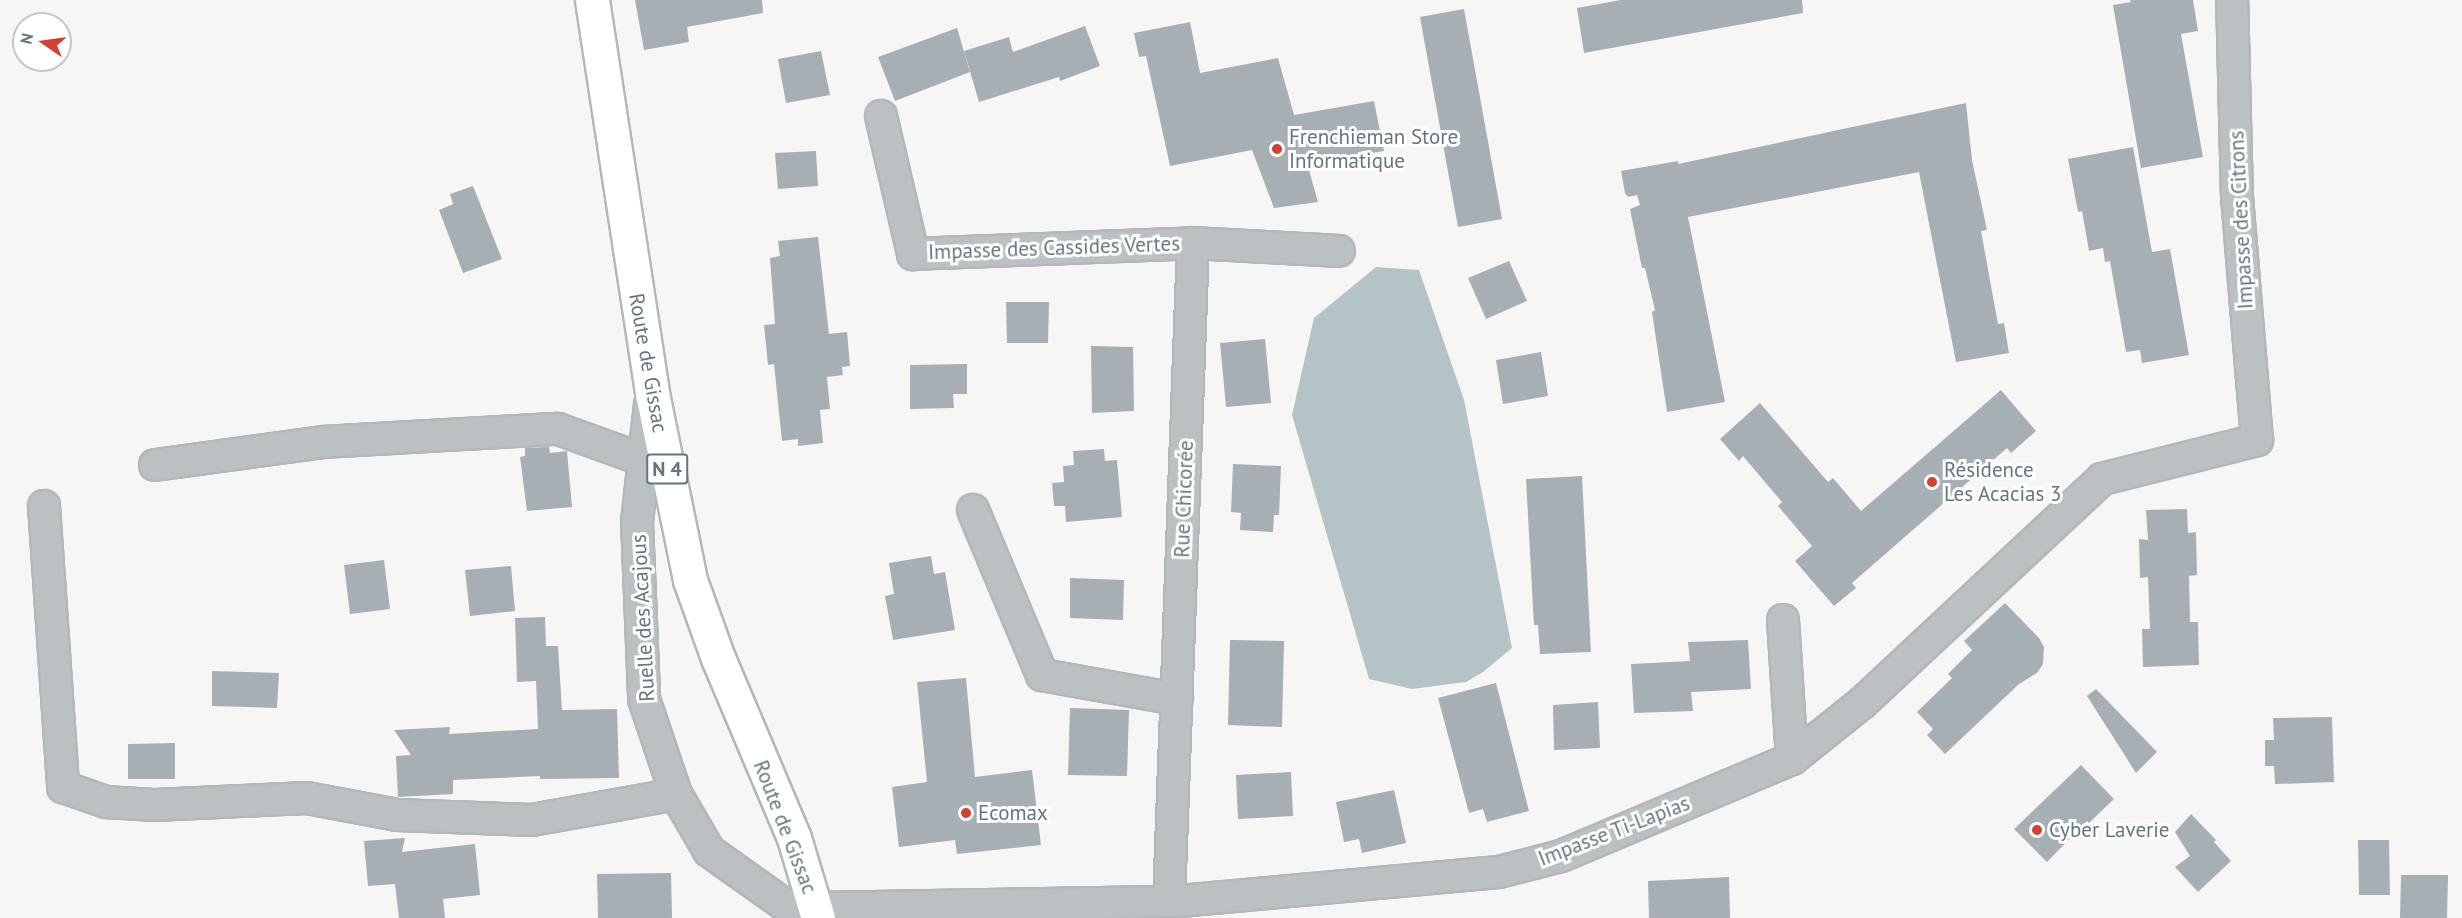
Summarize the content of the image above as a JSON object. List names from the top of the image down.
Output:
{
  "streets": {
    "main road": ["Route de Gissac", "N 4"],
    "street": [
      "Impasse des Citrons",
      "Impasse des Cassides Vertes",
      "Rue Chicorée",
      "Ruelle des Acajous",
      "Impasse Ti-Lapias"
    ]
  },
  "crossings": [
    ["Impasse des Citrons", "Impasse Ti-Lapias"],
    ["Impasse des Cassides Vertes", "Rue Chicorée"],
    ["Route de Gissac", "Ruelle des Acajous"],
    ["Route de Gissac", "Impasse Ti-Lapias"],
    ["Rue Chicorée", "Impasse Ti-Lapias"],
    ["Ruelle des Acajous", "Impasse Ti-Lapias"]
  ],
  "places": [
    "Frenchieman Store Informatique",
    "Résidence Les Acacias 3",
    "Ecomax",
    "Cyber Laverie"
  ],
  "north": "left"
}
